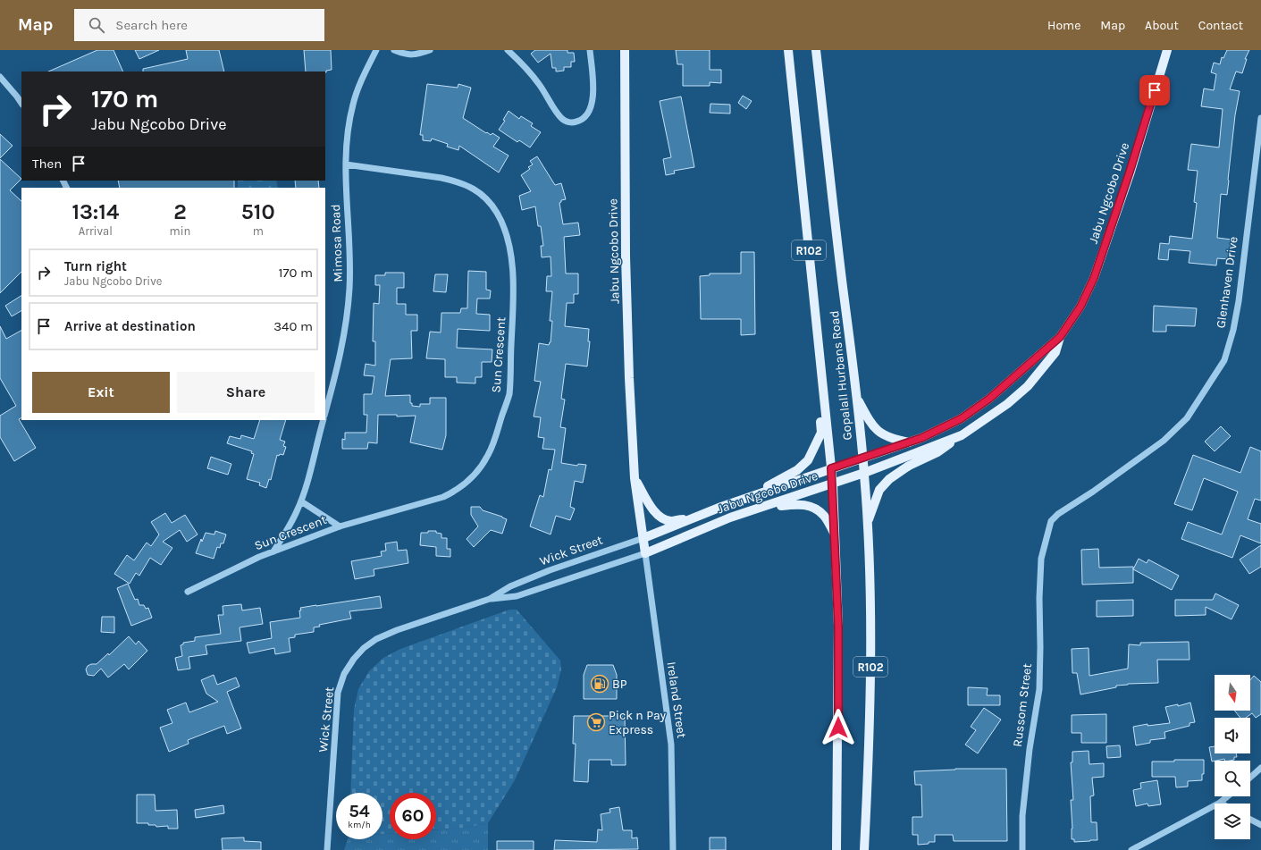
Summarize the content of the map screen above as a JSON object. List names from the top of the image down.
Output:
{
  "streets": {
    "main road": ["Jabu Ngcobo Drive", "R102", "Gopalall Hurbans Road"],
    "street": [
      "Mimosa Road",
      "Glenhaven Drive",
      "Sun Crescent",
      "Wick Street",
      "Ireland Street",
      "Russom Street"
    ]
  },
  "crossings": [
    ["Jabu Ngcobo Drive", "Gopalall Hurbans Road"],
    ["Jabu Ngcobo Drive", "Wick Street"],
    ["Jabu Ngcobo Drive", "Ireland Street"],
    ["Mimosa Road", "Sun Crescent"],
    ["Glenhaven Drive", "Russom Street"],
    ["Wick Street", "Ireland Street"]
  ],
  "places": {
    "fuel station": ["BP"],
    "supermarket": ["Pick n Pay Express"]
  },
  "north": "bottom",
  "page": {
    "header": "Map",
    "search": "Search here",
    "nav": [
      "Home",
      "Map",
      "About",
      "Contact"
    ],
    "turn": ["170 m", "Jabu Ngcobo Drive"],
    "then": "Then",
    "eta": [
      "13:14",
      "Arrival",
      "2",
      "min",
      "510",
      "m"
    ],
    "list": [
      {
        "name": "Turn right",
        "note": "Jabu Ngcobo Drive",
        "value": "170 m"
      },
      {
        "name": "Arrive at destination",
        "value": "340 m"
      }
    ],
    "buttons": ["Exit", "Share"],
    "speed": "54 km/h",
    "limit": "60"
  }
}
